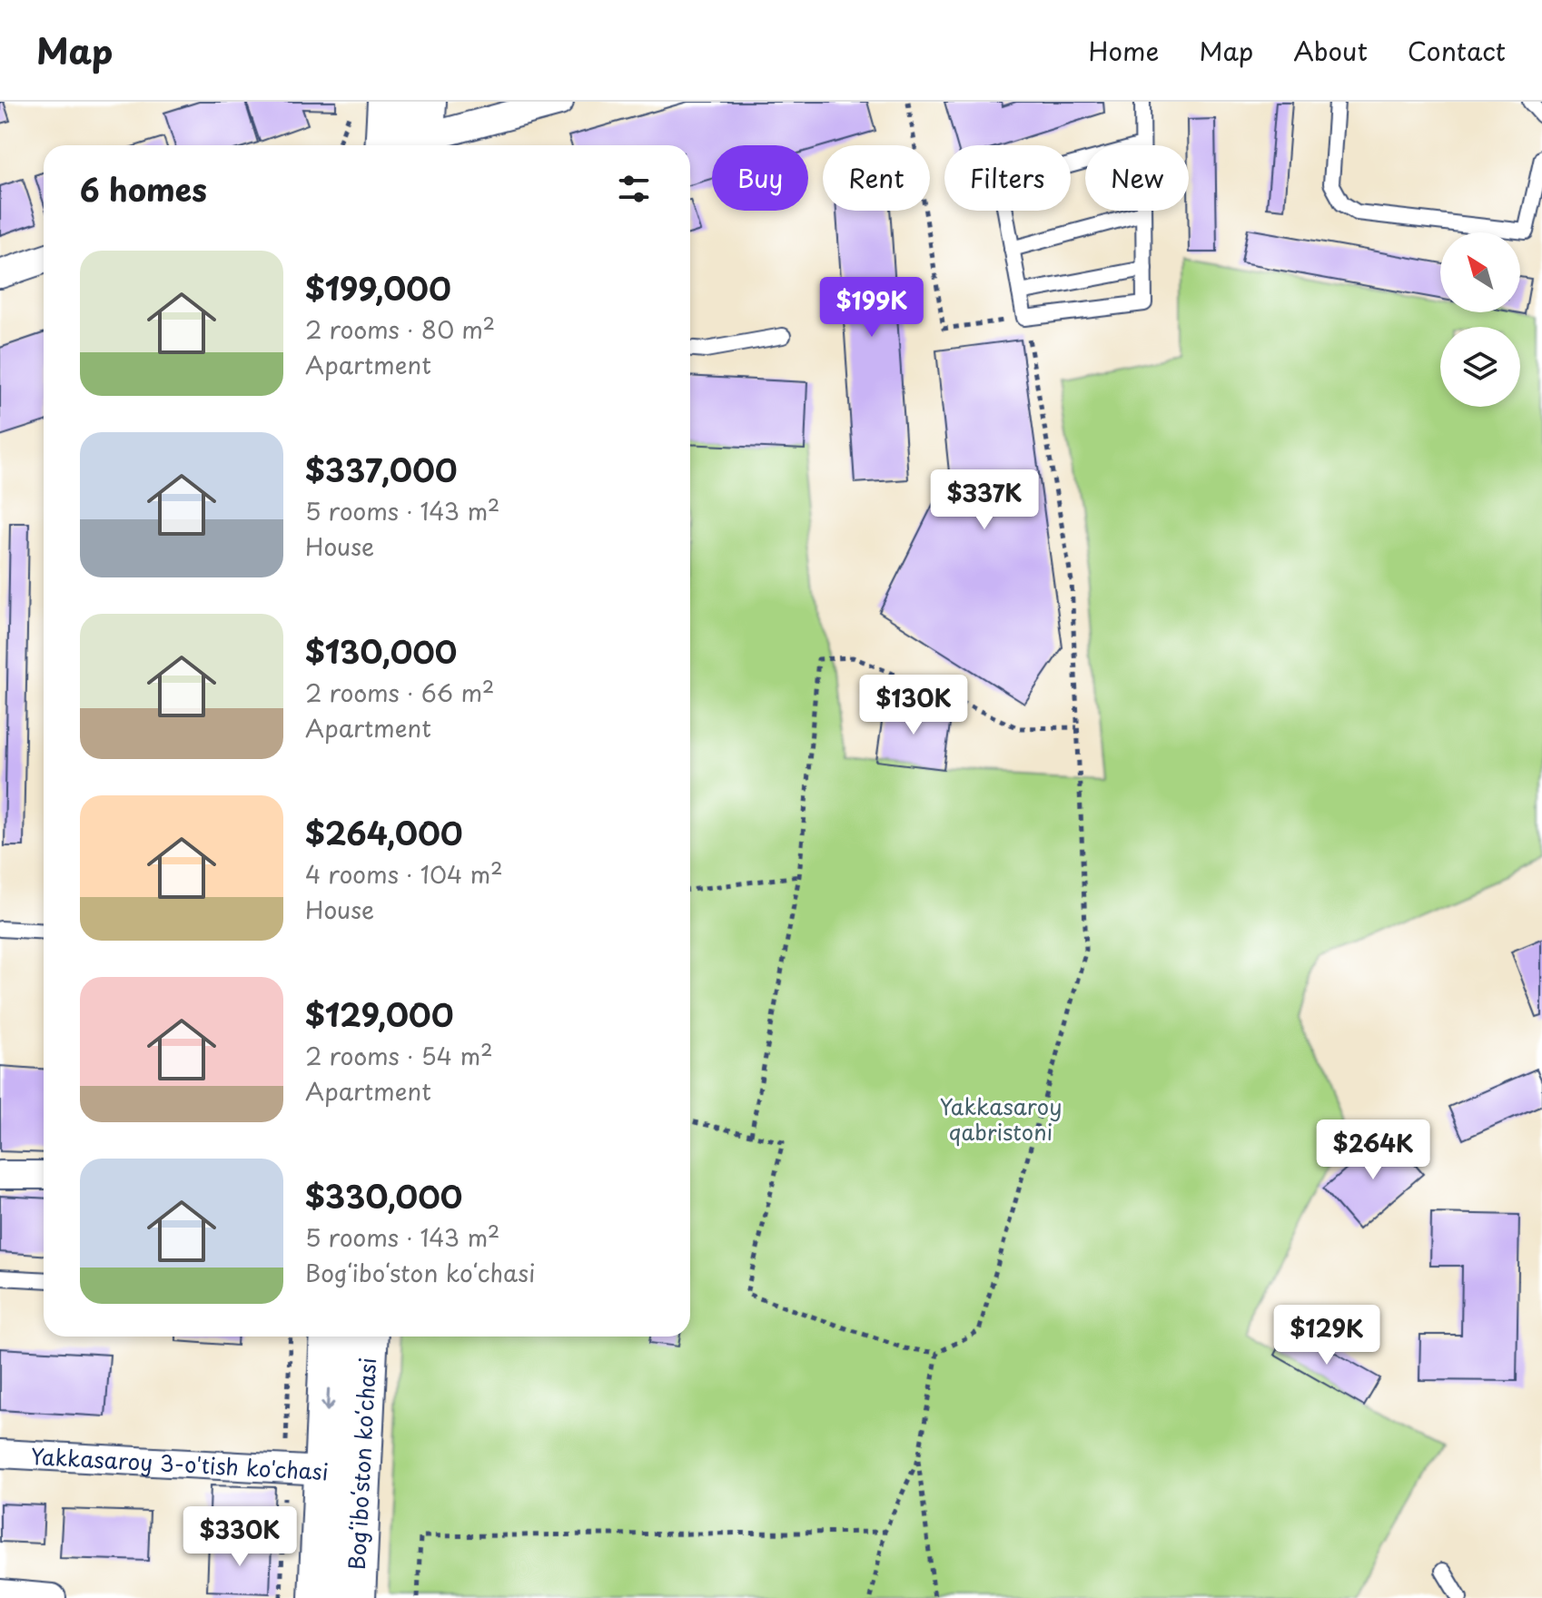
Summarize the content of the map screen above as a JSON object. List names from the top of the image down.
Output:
{
  "streets": {
    "street": ["Yakkasaroy 3-o'tish ko'chasi", "Bogʻiboʻston koʻchasi"]
  },
  "crossings": [
    ["Yakkasaroy 3-o'tish ko'chasi", "Bogʻiboʻston koʻchasi"]
  ],
  "parks": ["Yakkasaroy qabristoni"],
  "north": "top left",
  "page": {
    "header": "Map",
    "nav": [
      "Home",
      "Map",
      "About",
      "Contact"
    ],
    "chip": [
      "Buy",
      "Rent",
      "Filters",
      "New"
    ],
    "heading": "6 homes",
    "list": [
      {
        "name": "$199,000",
        "note": "2 rooms · 80 m² · Apartment"
      },
      {
        "name": "$337,000",
        "note": "5 rooms · 143 m² · House"
      },
      {
        "name": "$130,000",
        "note": "2 rooms · 66 m² · Apartment"
      },
      {
        "name": "$264,000",
        "note": "4 rooms · 104 m² · House"
      },
      {
        "name": "$129,000",
        "note": "2 rooms · 54 m² · Apartment"
      },
      {
        "name": "$330,000",
        "note": "5 rooms · 143 m² · Bogʻiboʻston koʻchasi"
      }
    ],
    "price": [
      "$199K",
      "$337K",
      "$130K",
      "$264K",
      "$129K",
      "$330K"
    ]
  }
}
